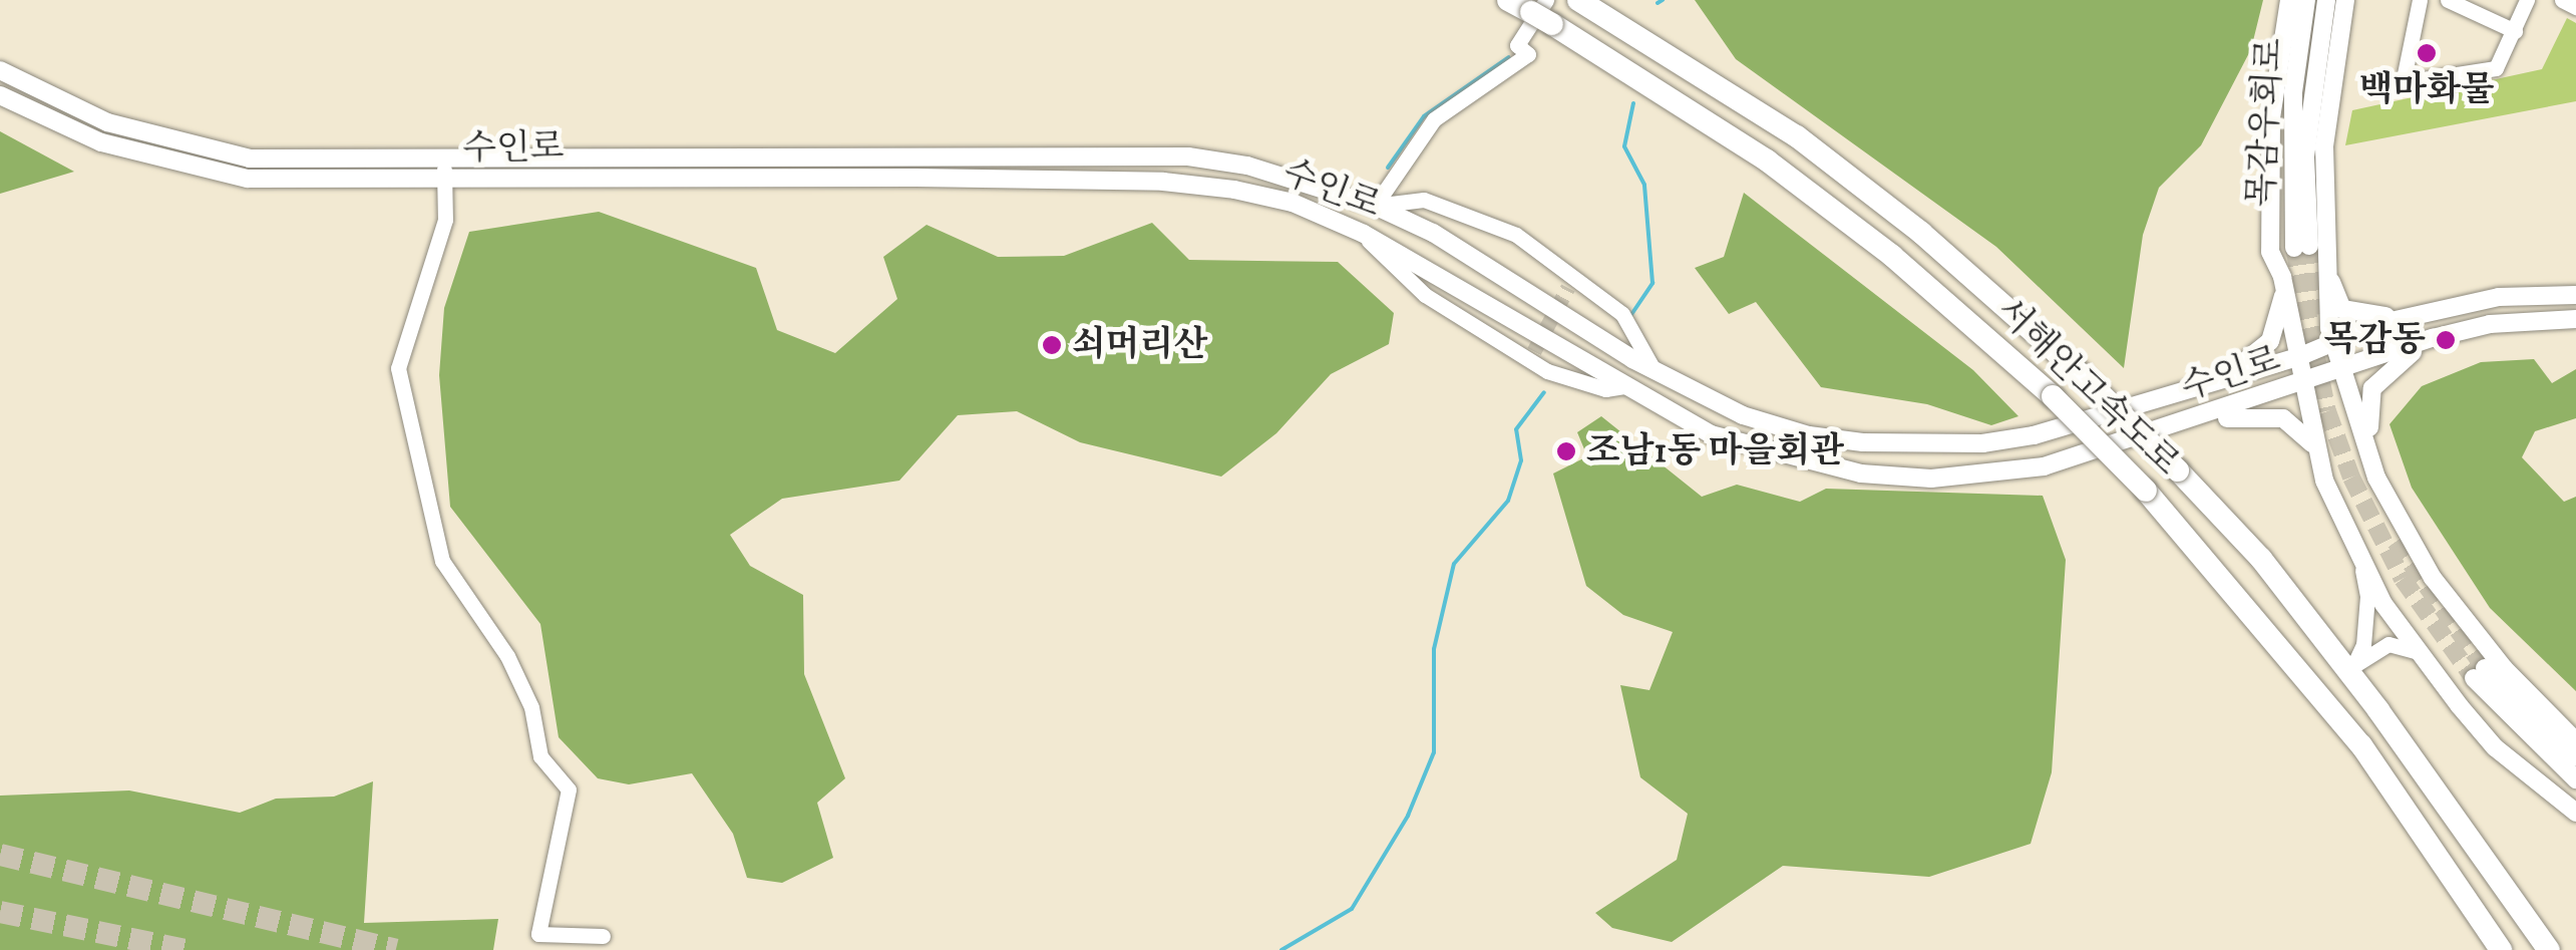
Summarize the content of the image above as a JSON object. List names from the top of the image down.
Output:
{
  "streets": {
    "highway": ["서해안고속도로"],
    "main road": ["목감우회로", "수인로"]
  },
  "places": [
    "백마화물",
    "목감동",
    "쇠머리산",
    "조남1동 마을회관"
  ]
}
